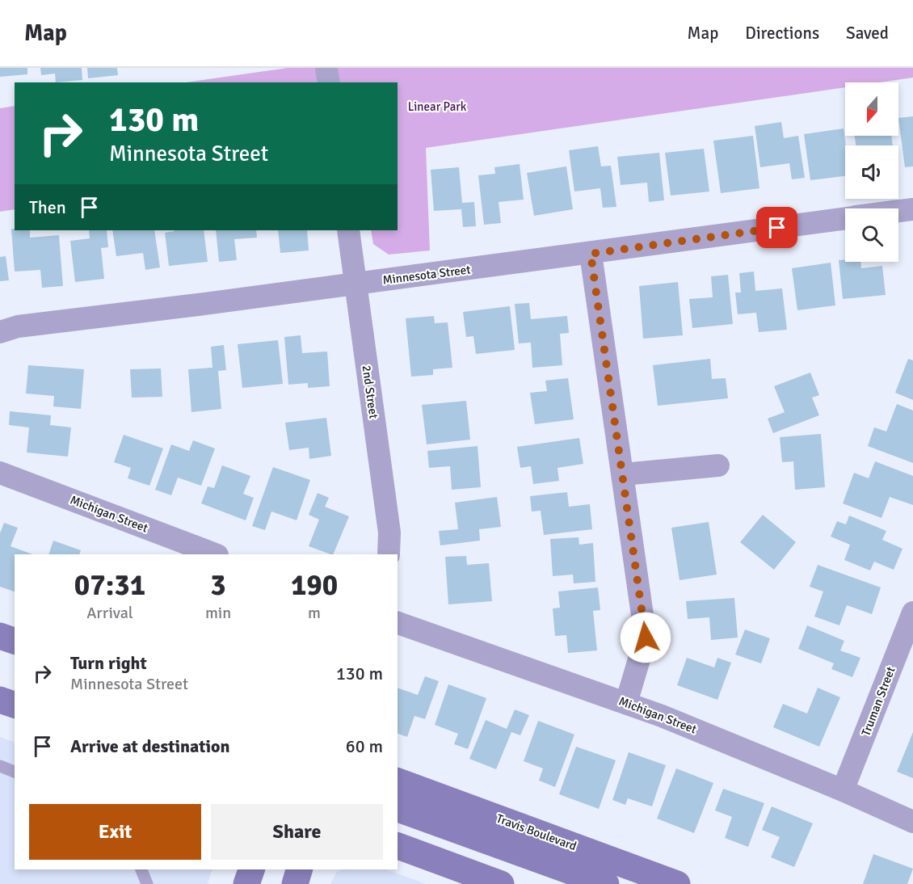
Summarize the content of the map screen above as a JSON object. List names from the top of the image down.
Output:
{
  "streets": {
    "main road": ["Travis Boulevard"],
    "street": [
      "Minnesota Street",
      "2nd Street",
      "Michigan Street",
      "Truman Street"
    ]
  },
  "crossings": [
    ["Minnesota Street", "2nd Street"],
    ["Michigan Street", "Truman Street"]
  ],
  "parks": ["Linear Park"],
  "north": "bottom",
  "page": {
    "header": "Map",
    "nav": ["Map", "Directions", "Saved"],
    "turn": ["130 m", "Minnesota Street"],
    "then": "Then",
    "eta": [
      "07:31",
      "Arrival",
      "3",
      "min",
      "190",
      "m"
    ],
    "list": [
      {
        "name": "Turn right",
        "note": "Minnesota Street",
        "value": "130 m"
      },
      {
        "name": "Arrive at destination",
        "value": "60 m"
      }
    ],
    "buttons": ["Exit", "Share"]
  }
}
